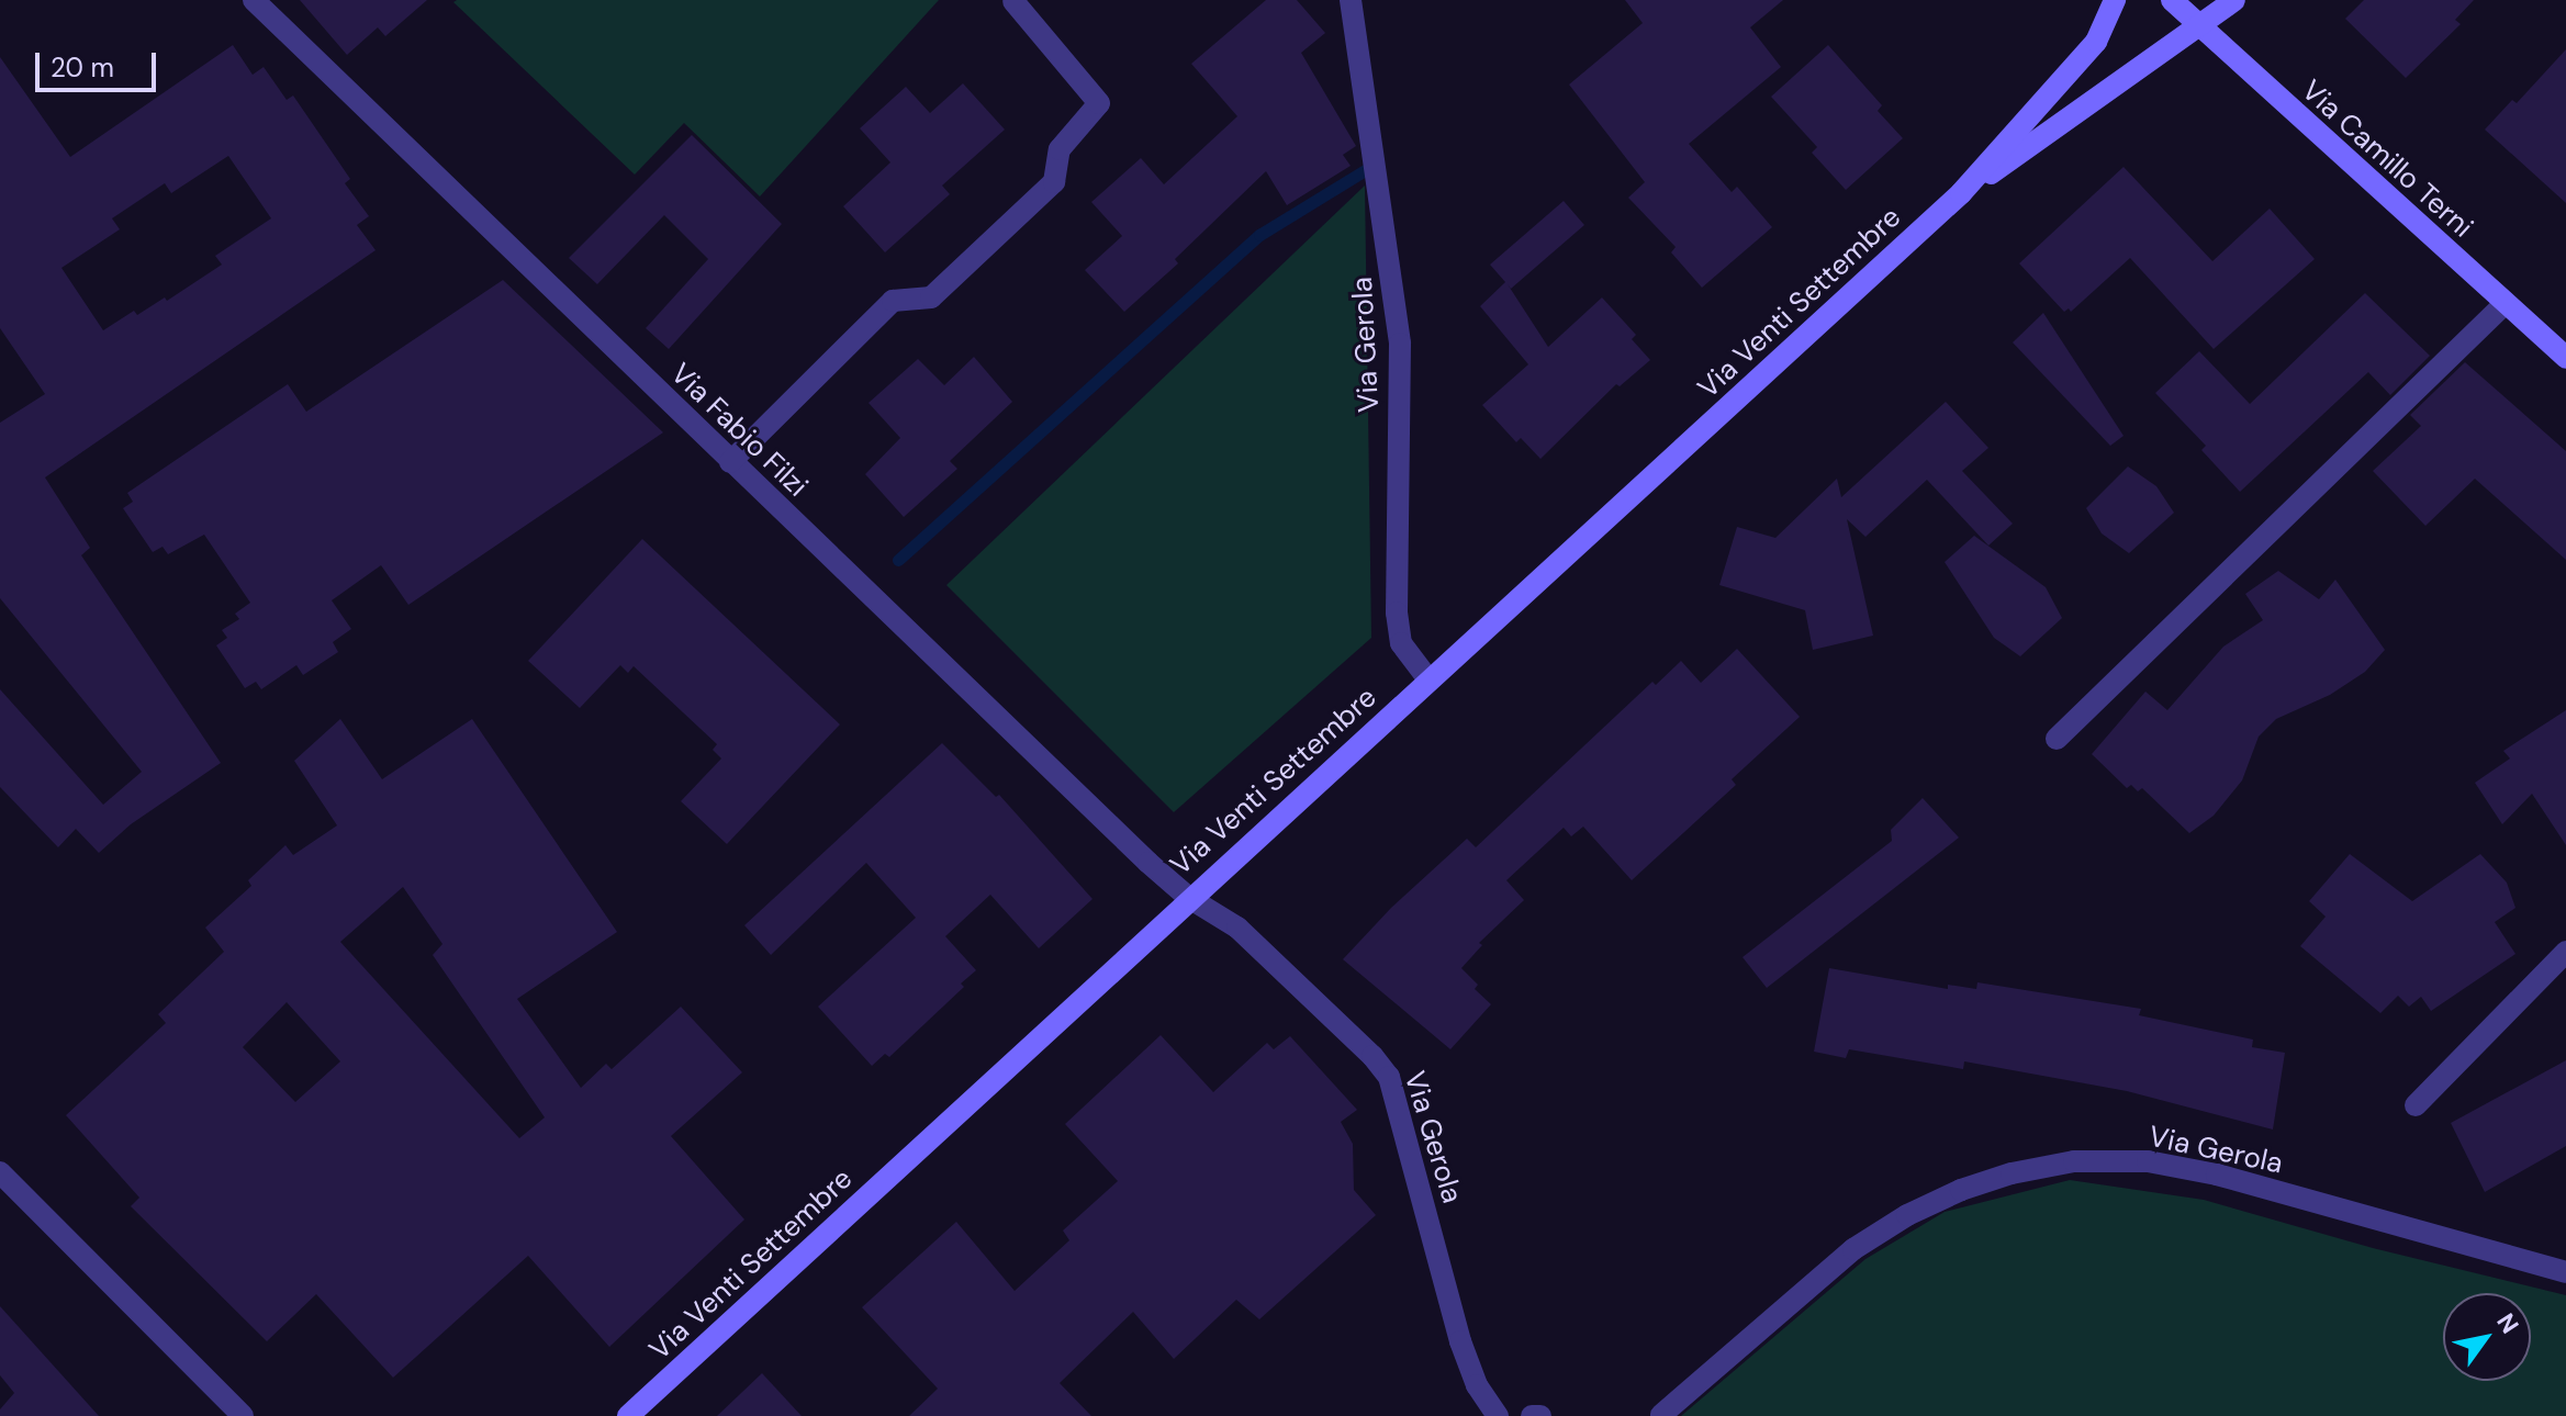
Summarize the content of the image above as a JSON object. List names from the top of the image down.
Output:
{
  "streets": {
    "street": [
      "Via Camillo Terni",
      "Via Venti Settembre",
      "Via Gerola",
      "Via Fabio Filzi"
    ]
  },
  "crossings": [
    ["Via Camillo Terni", "Via Venti Settembre"],
    ["Via Venti Settembre", "Via Gerola"],
    ["Via Venti Settembre", "Via Fabio Filzi"],
    ["Via Gerola", "Via Fabio Filzi"]
  ],
  "scale_bar": "20 m",
  "north": "top right"
}
